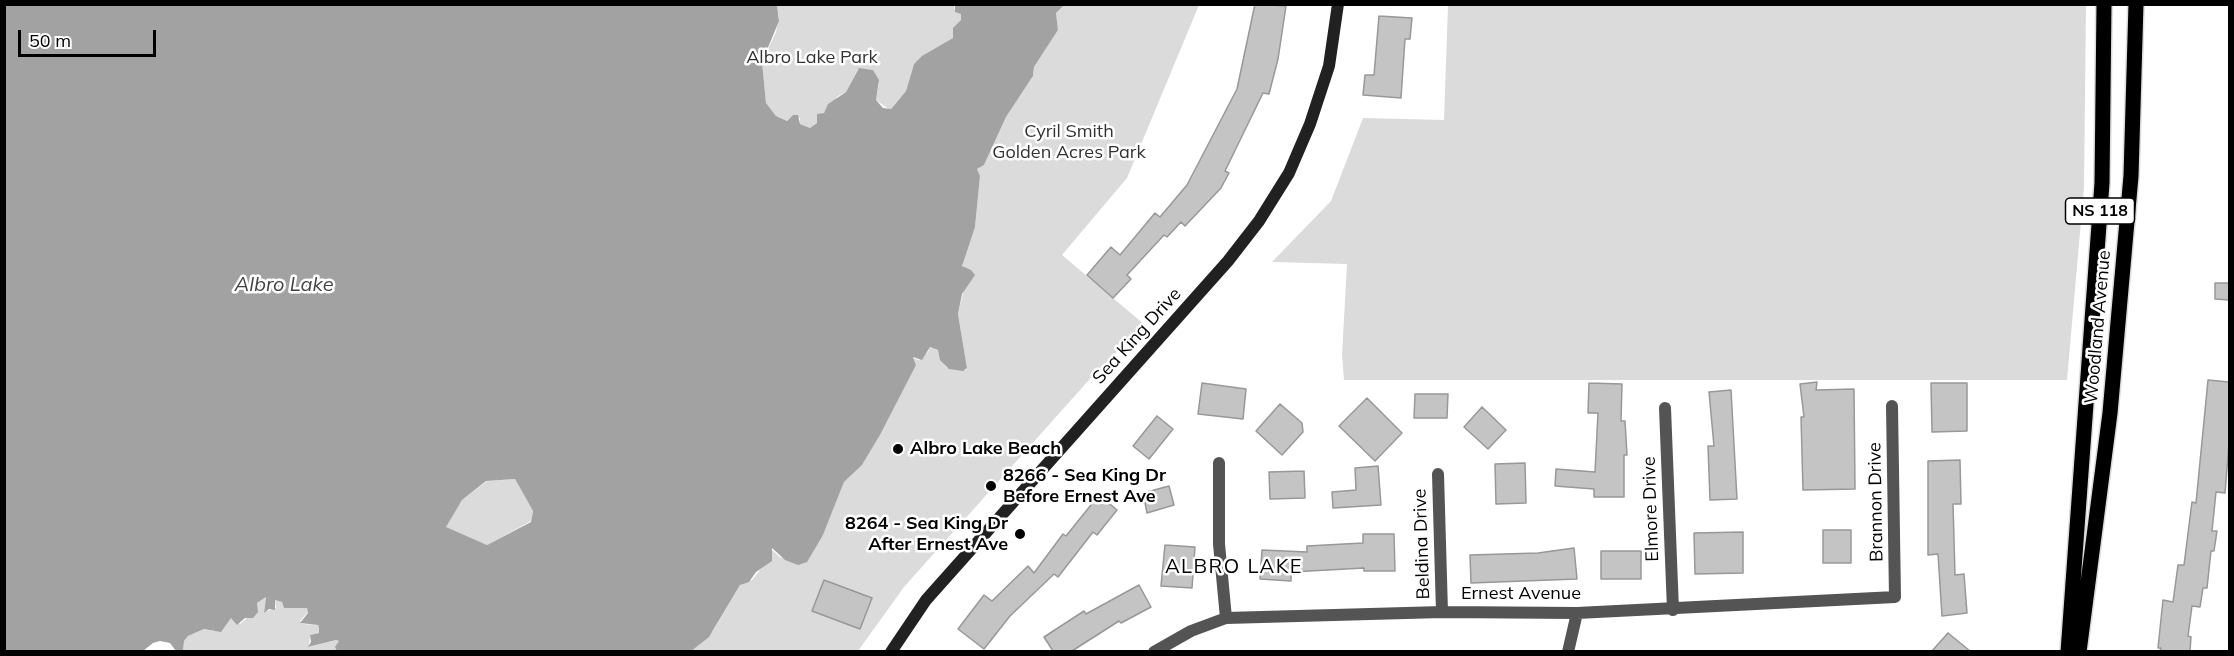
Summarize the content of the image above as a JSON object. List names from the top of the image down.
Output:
{
  "streets": {
    "main road": ["NS 118", "Woodland Avenue"],
    "street": [
      "Sea King Drive",
      "Brannon Drive",
      "Elmore Drive",
      "Beldina Drive",
      "Ernest Avenue"
    ]
  },
  "crossings": [
    ["Brannon Drive", "Ernest Avenue"],
    ["Elmore Drive", "Ernest Avenue"],
    ["Beldina Drive", "Ernest Avenue"]
  ],
  "districts": ["ALBRO LAKE"],
  "water": ["Albro Lake"],
  "parks": ["Albro Lake Park", "Cyril Smith Golden Acres Park"],
  "places": ["Albro Lake Beach", "8266 - Sea King Dr Before Ernest Ave", "8264 - Sea King Dr After Ernest Ave"],
  "scale_bar": "50 m"
}
